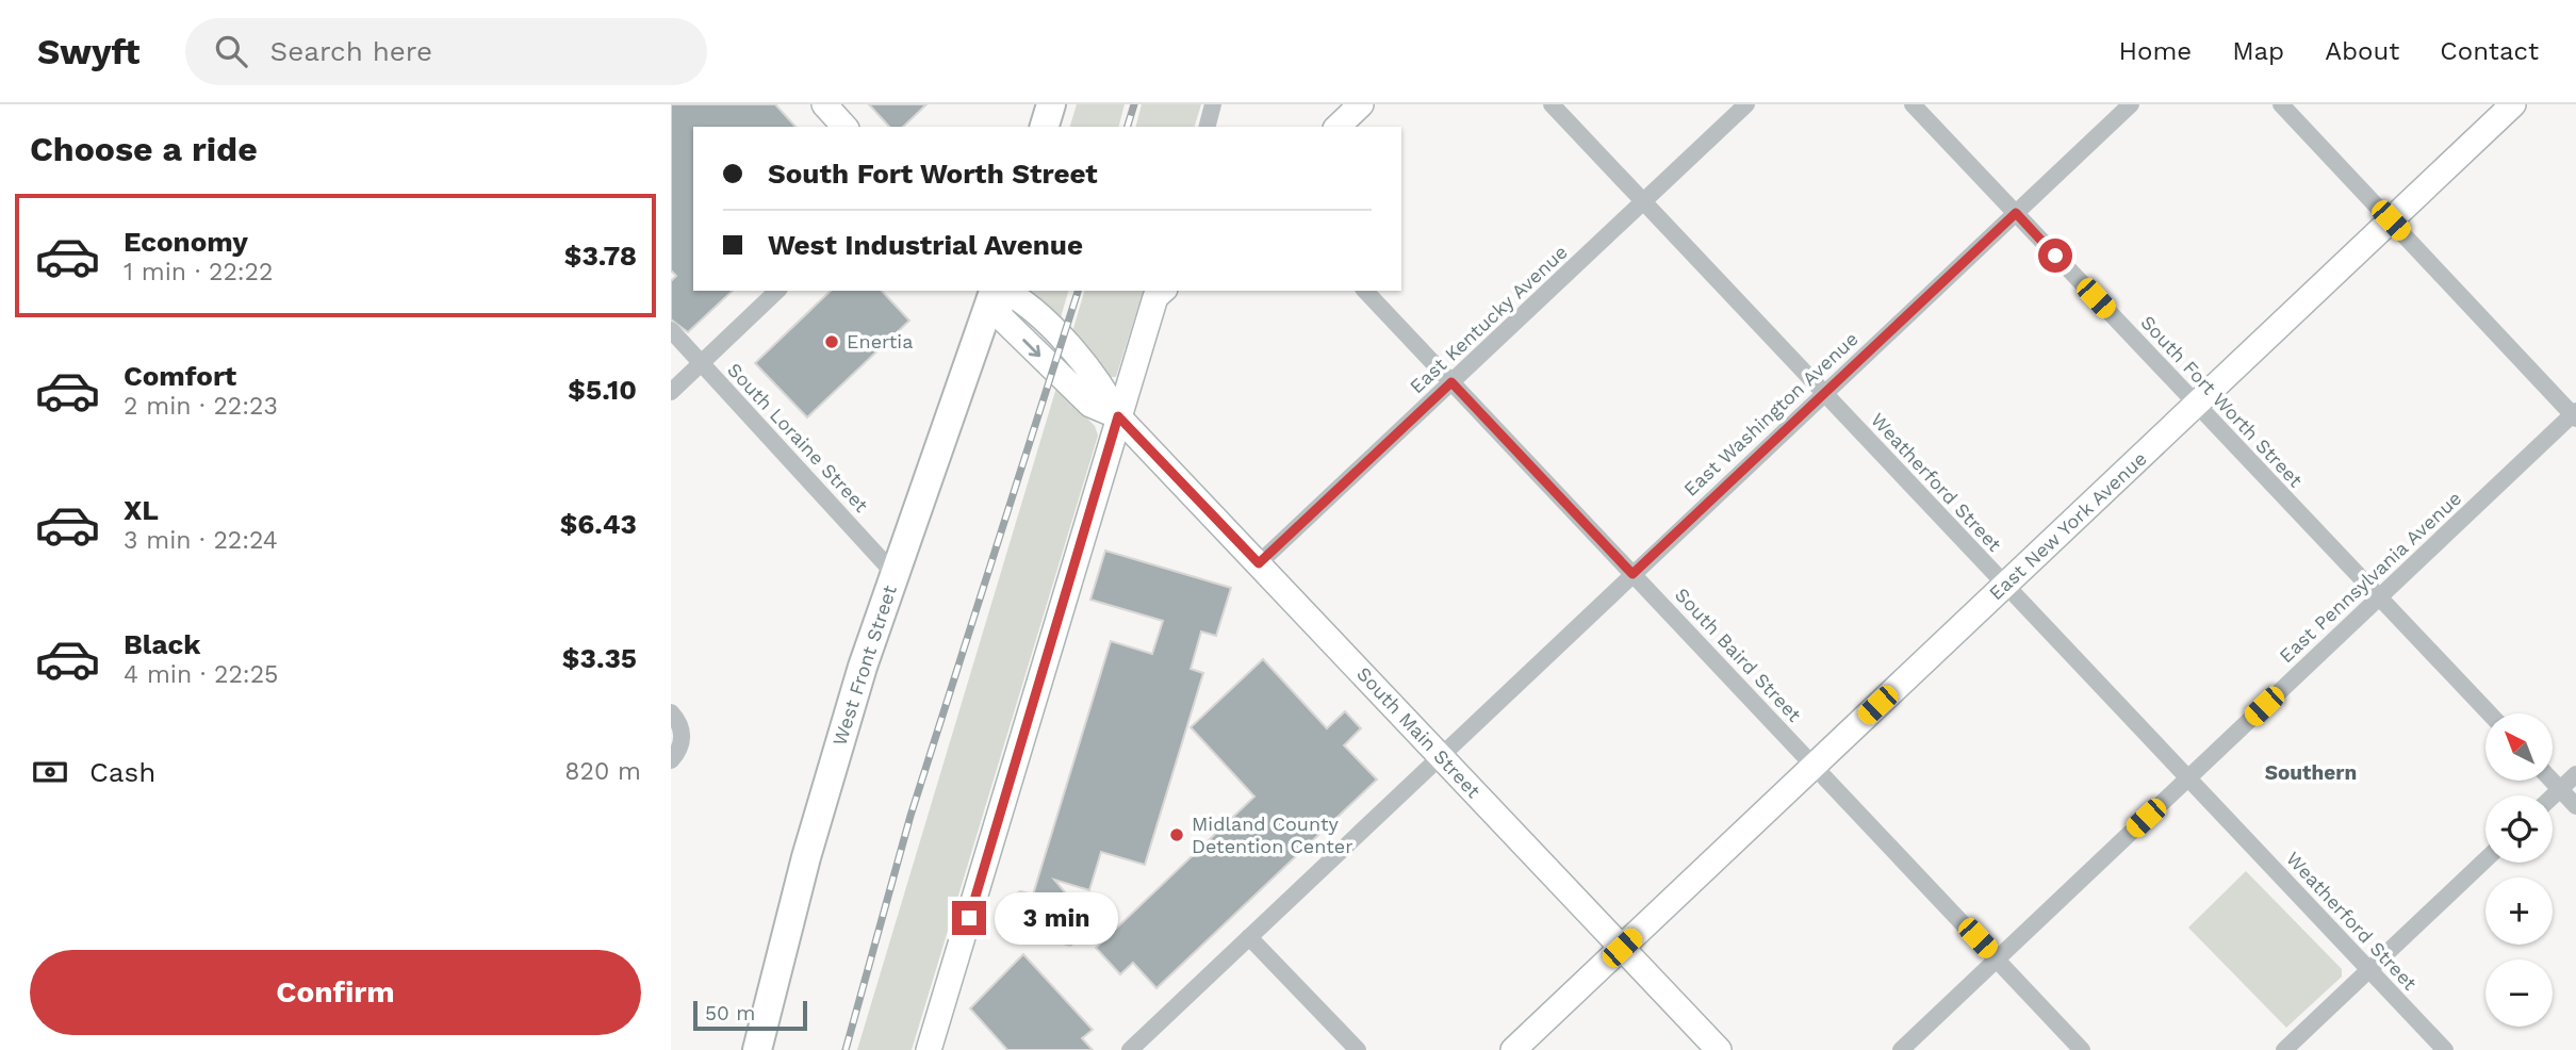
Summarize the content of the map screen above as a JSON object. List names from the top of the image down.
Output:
{
  "streets": {
    "main road": ["West Front Street"],
    "street": [
      "East Kentucky Avenue",
      "South Fort Worth Street",
      "East Washington Avenue",
      "South Loraine Street",
      "Weatherford Street",
      "East New York Avenue",
      "East Pennsylvania Avenue",
      "South Baird Street",
      "South Main Street"
    ]
  },
  "crossings": [
    ["East Kentucky Avenue", "Weatherford Street"],
    ["East Kentucky Avenue", "South Baird Street"],
    ["East Kentucky Avenue", "South Main Street"],
    ["South Fort Worth Street", "East Washington Avenue"],
    ["South Fort Worth Street", "East New York Avenue"],
    ["South Fort Worth Street", "East Pennsylvania Avenue"],
    ["East Washington Avenue", "Weatherford Street"],
    ["East Washington Avenue", "South Baird Street"],
    ["East Washington Avenue", "South Main Street"],
    ["South Loraine Street", "West Front Street"],
    ["Weatherford Street", "East New York Avenue"],
    ["Weatherford Street", "East Pennsylvania Avenue"],
    ["East New York Avenue", "South Baird Street"],
    ["East New York Avenue", "South Main Street"],
    ["East Pennsylvania Avenue", "South Baird Street"]
  ],
  "districts": ["Southern"],
  "places": ["Enertia", "Midland County Detention Center"],
  "scale_bar": "50 m",
  "north": "top left",
  "page": {
    "header": "Swyft",
    "search": "Search here",
    "nav": [
      "Home",
      "Map",
      "About",
      "Contact"
    ],
    "heading": "Choose a ride",
    "banner": ["South Fort Worth Street", "West Industrial Avenue"],
    "list": [
      {
        "name": "Economy",
        "note": "1 min · 22:22",
        "value": "$3.78"
      },
      {
        "name": "Comfort",
        "note": "2 min · 22:23",
        "value": "$5.10"
      },
      {
        "name": "XL",
        "note": "3 min · 22:24",
        "value": "$6.43"
      },
      {
        "name": "Black",
        "note": "4 min · 22:25",
        "value": "$3.35"
      }
    ],
    "map_buttons": ["+", "−"],
    "pay": ["Cash", "820 m"],
    "bubble": "3 min",
    "buttons": "Confirm",
    "scale": "50 m"
  }
}
